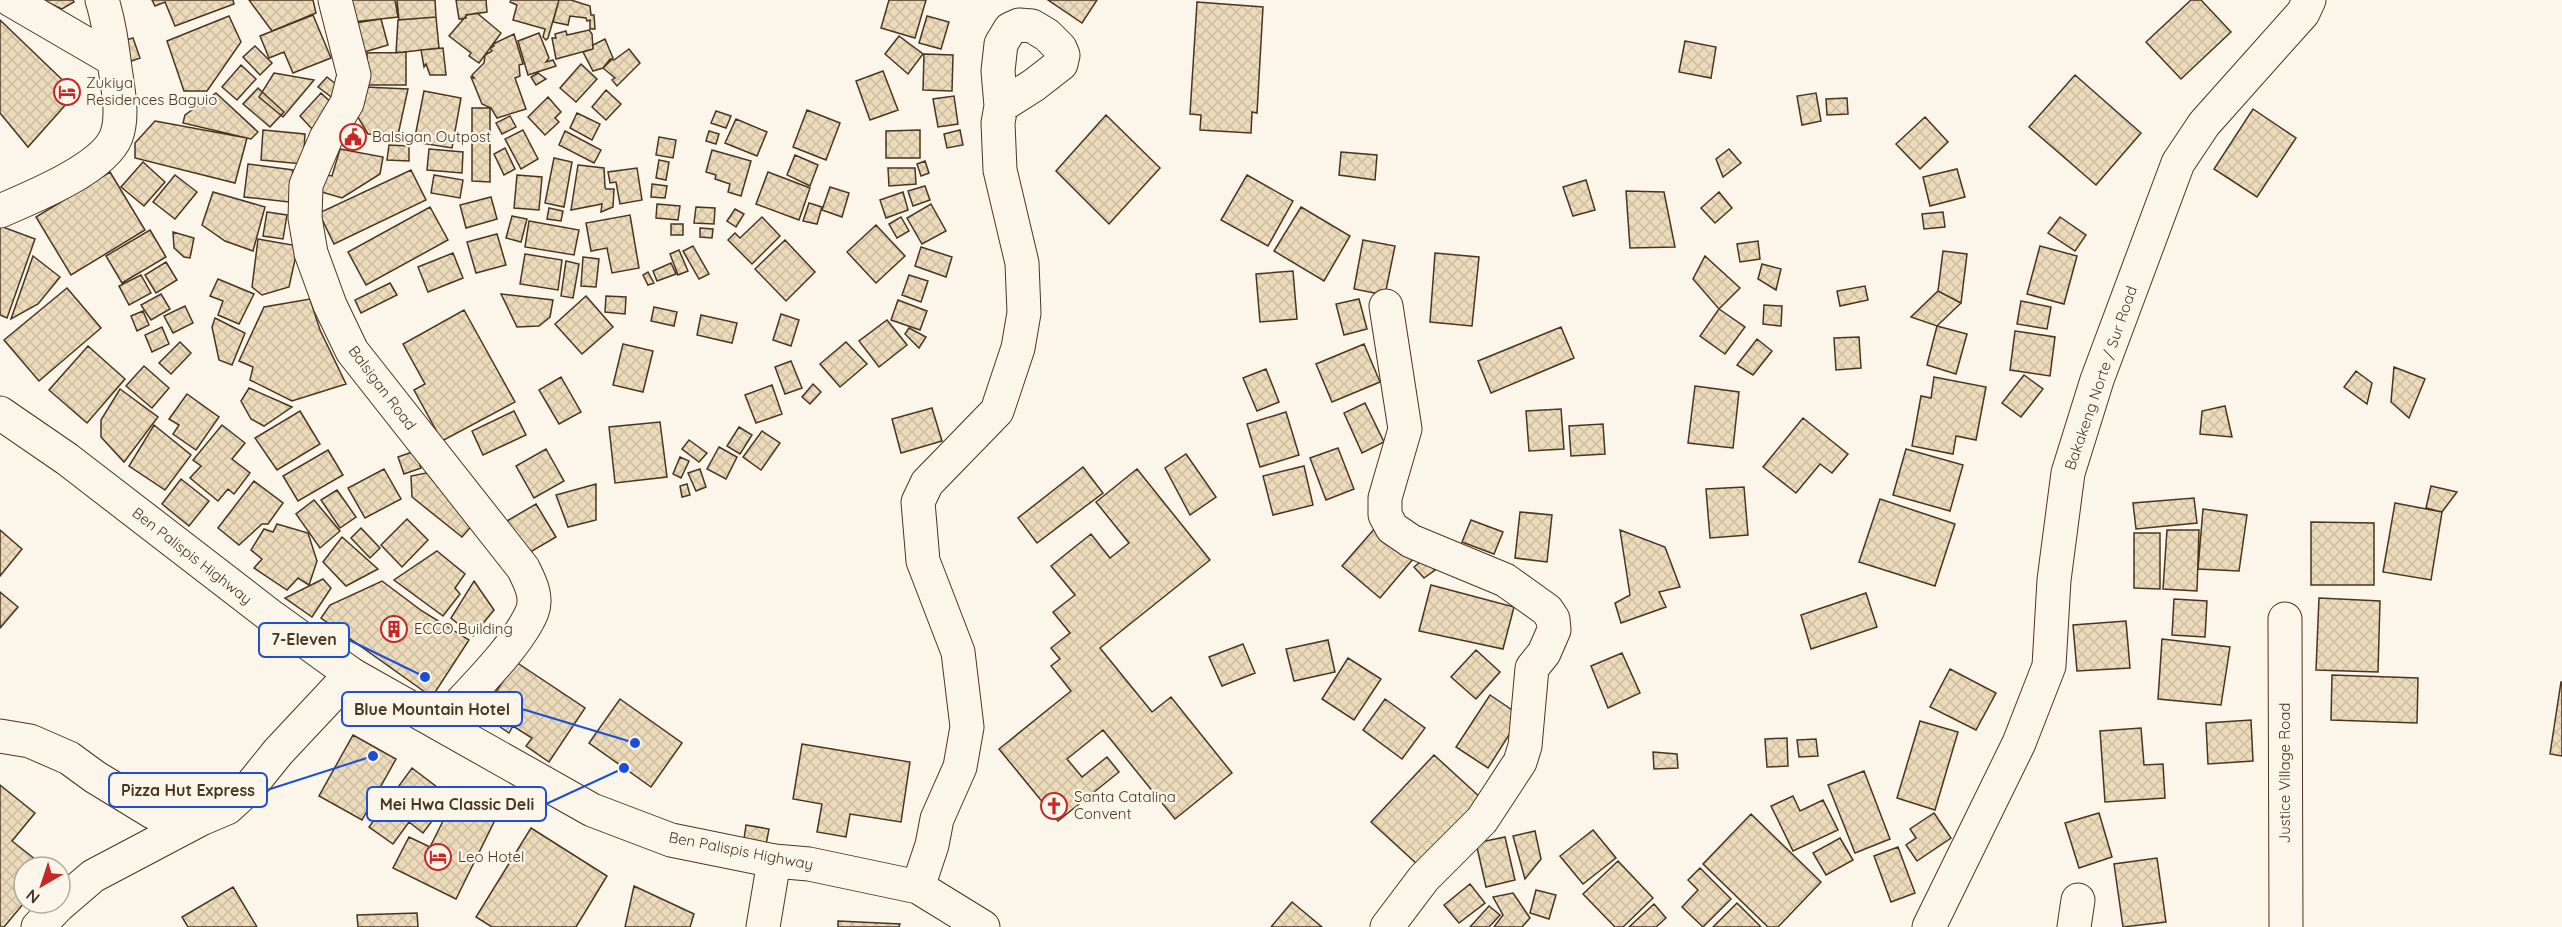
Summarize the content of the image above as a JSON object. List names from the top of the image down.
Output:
{
  "streets": {
    "street": [
      "Bakakeng Norte / Sur Road",
      "Balsigan Road",
      "Ben Palispis Highway",
      "Justice Village Road"
    ]
  },
  "crossings": [
    ["Balsigan Road", "Ben Palispis Highway"]
  ],
  "places": {
    "hotel": ["Zukiya Residences Baguio", "Leo Hotel"],
    "public building": ["Balsigan Outpost"],
    "building": ["ECCO Building"],
    "other": [
      "7-Eleven",
      "Blue Mountain Hotel",
      "Pizza Hut Express",
      "Mei Hwa Classic Deli"
    ],
    "church": ["Santa Catalina Convent"]
  },
  "north": "bottom left"
}
